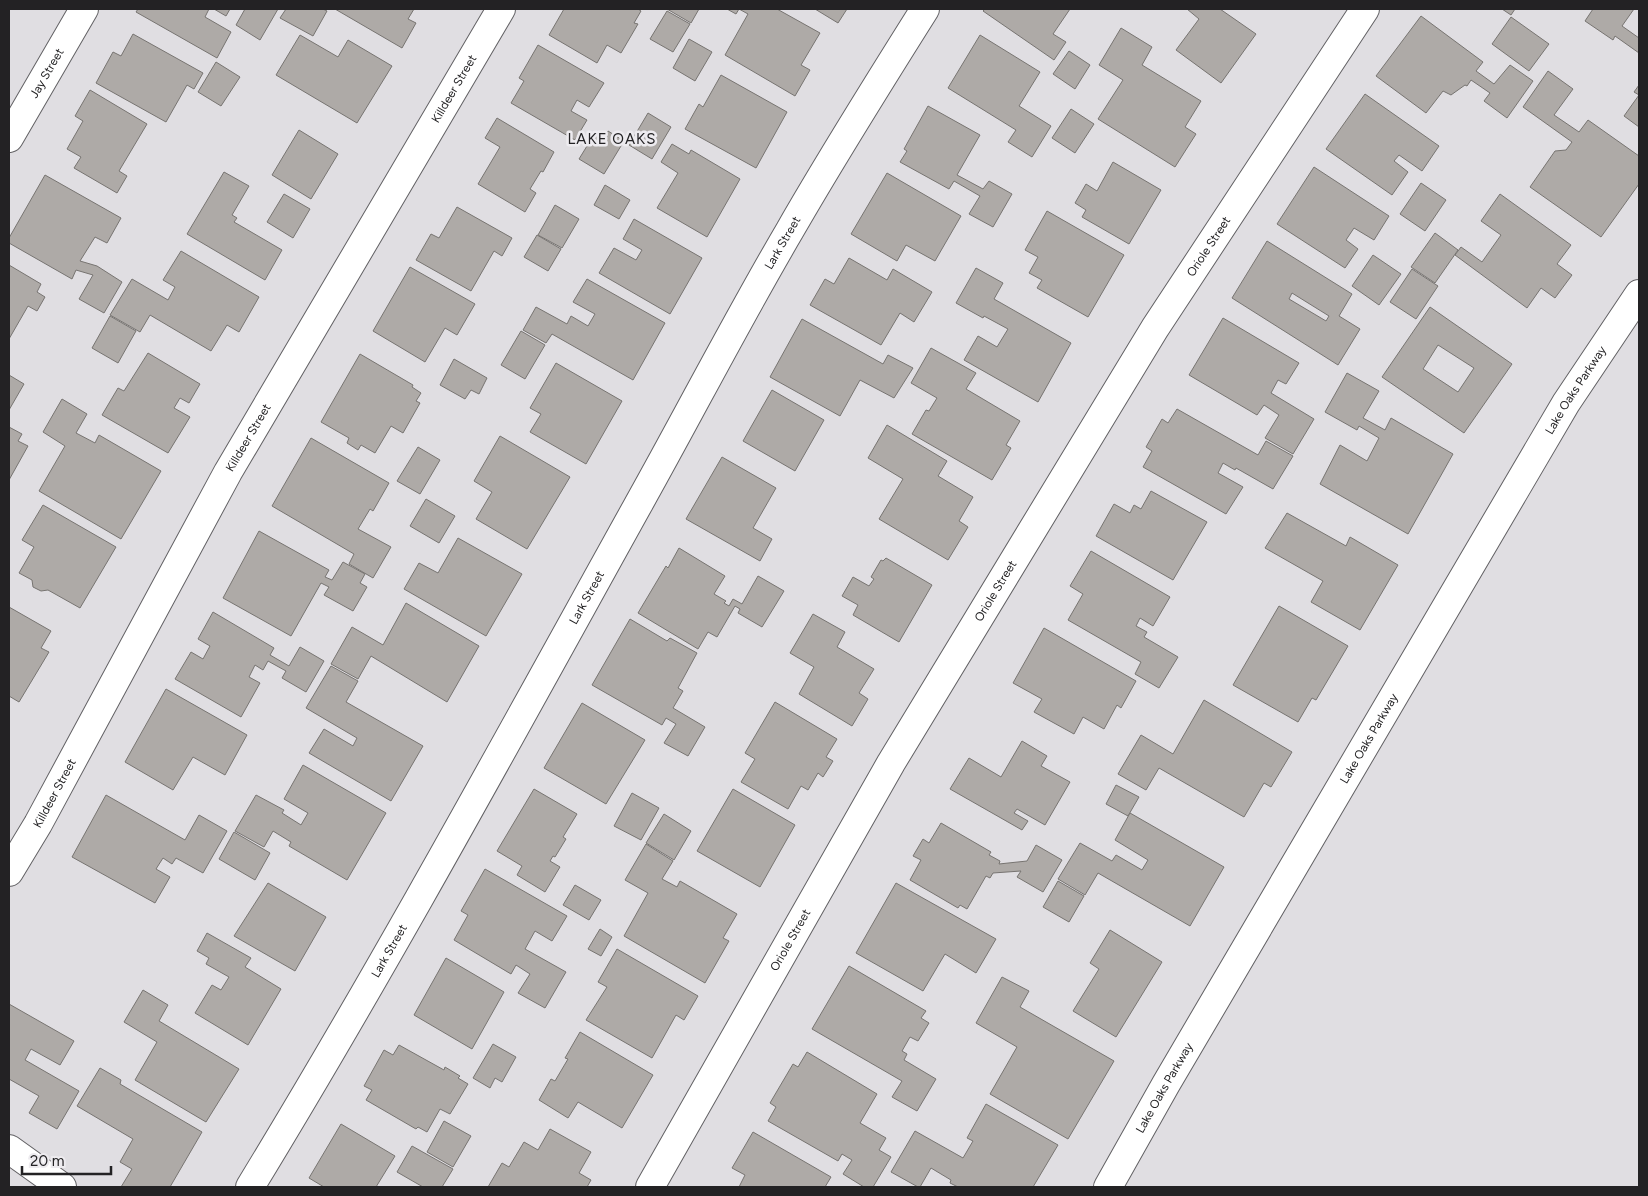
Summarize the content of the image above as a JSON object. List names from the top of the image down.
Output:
{
  "streets": {
    "street": [
      "Jay Street",
      "Killdeer Street",
      "Lark Street",
      "Oriole Street",
      "Lake Oaks Parkway"
    ]
  },
  "districts": ["LAKE OAKS"],
  "scale_bar": "20 m"
}
